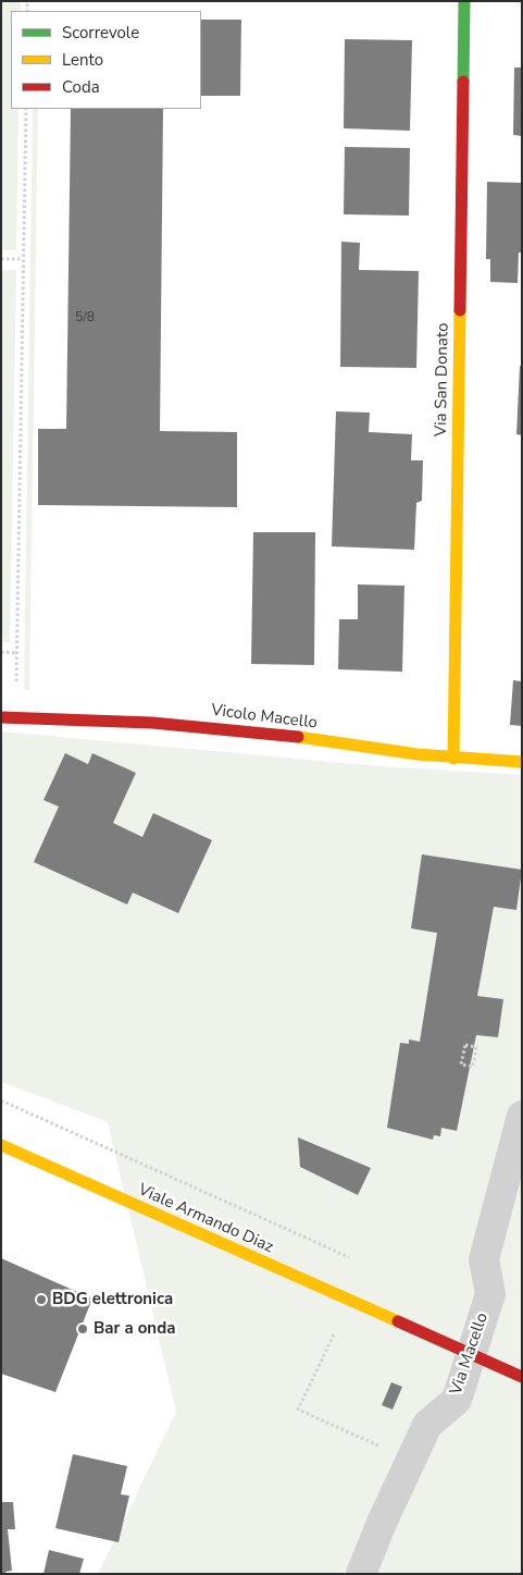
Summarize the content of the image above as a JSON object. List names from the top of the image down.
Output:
{
  "streets": {
    "street": [
      "Via San Donato",
      "Vicolo Macello",
      "Viale Armando Diaz",
      "Via Macello"
    ]
  },
  "crossings": [
    ["Via San Donato", "Vicolo Macello"]
  ],
  "places": ["BDG elettronica", "Bar a onda"],
  "house_numbers": ["5/8"],
  "legend": ["Scorrevole", "Lento", "Coda"]
}
